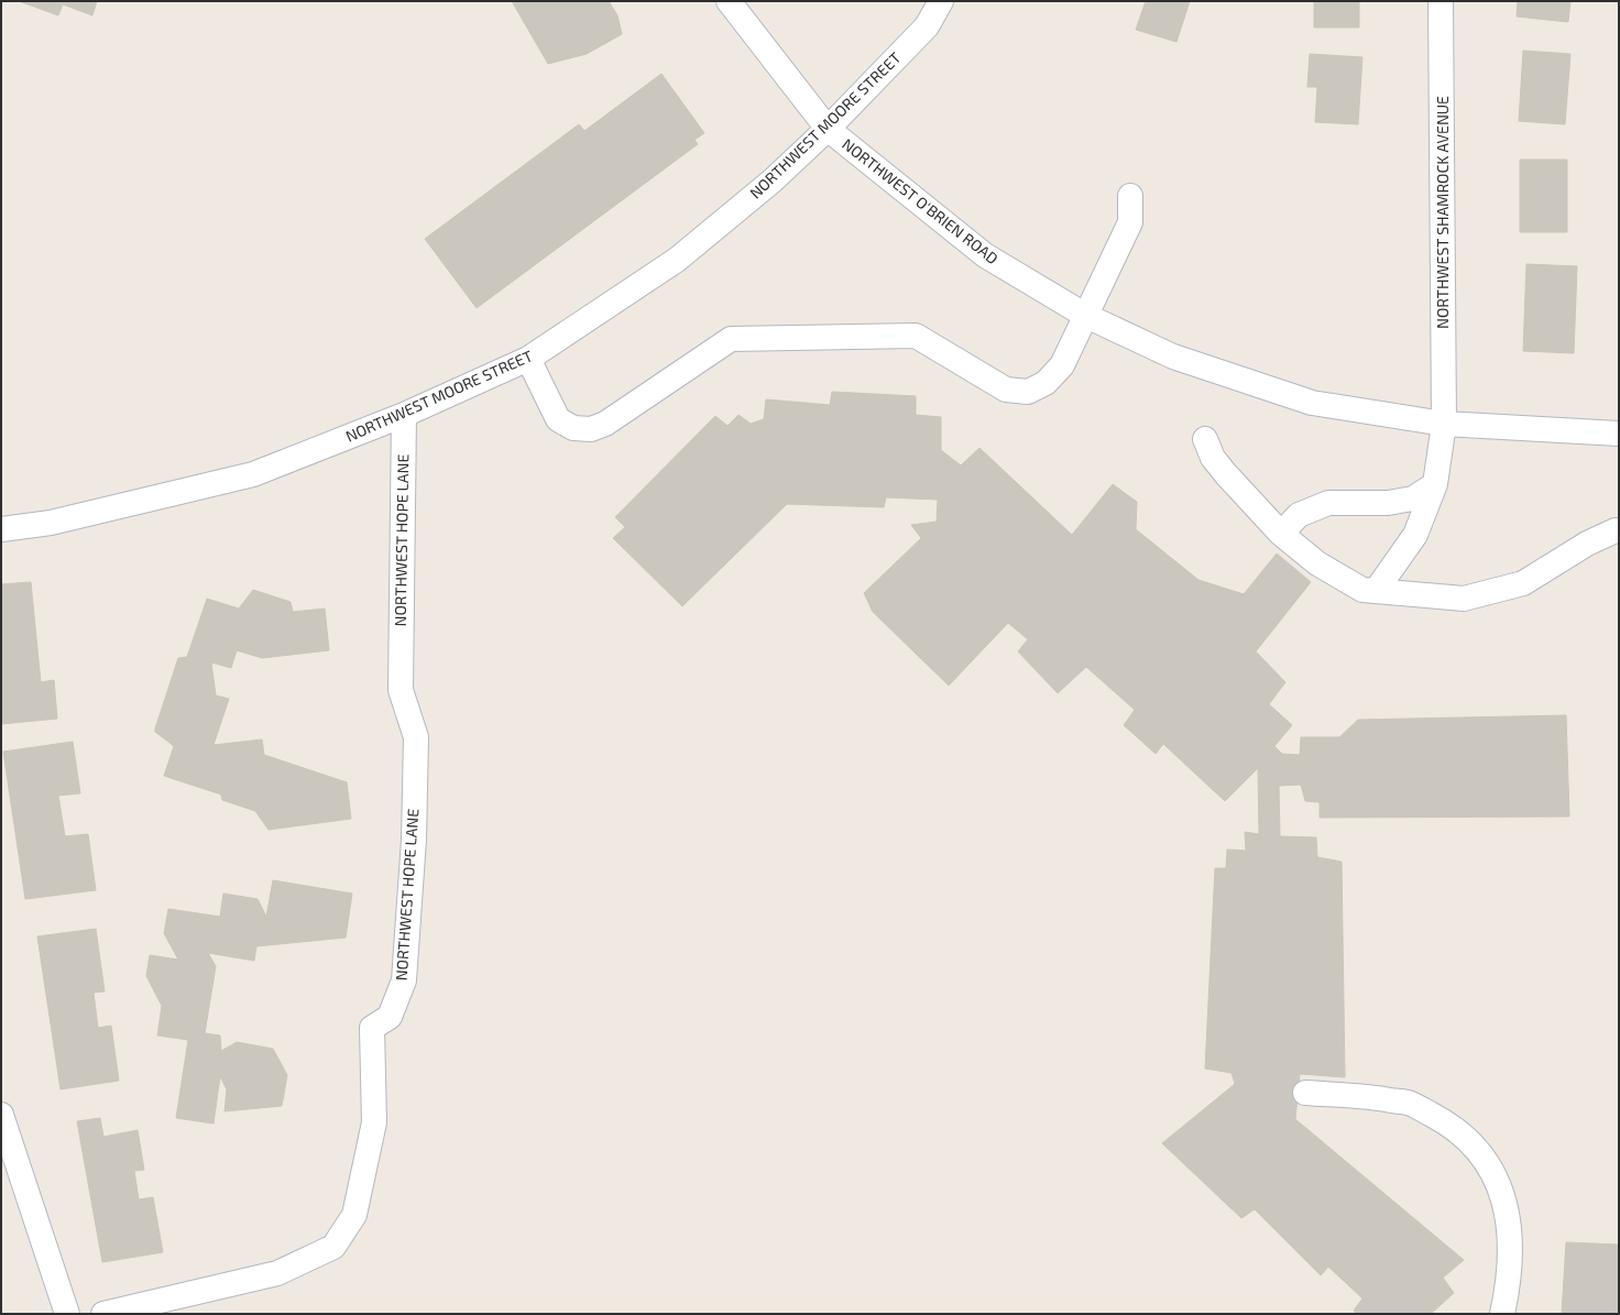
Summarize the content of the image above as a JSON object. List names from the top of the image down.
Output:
{
  "streets": {
    "street": [
      "NORTHWEST MOORE STREET",
      "NORTHWEST O'BRIEN ROAD",
      "NORTHWEST SHAMROCK AVENUE",
      "NORTHWEST HOPE LANE"
    ]
  },
  "crossings": [
    ["NORTHWEST MOORE STREET", "NORTHWEST O'BRIEN ROAD"],
    ["NORTHWEST MOORE STREET", "NORTHWEST HOPE LANE"],
    ["NORTHWEST O'BRIEN ROAD", "NORTHWEST SHAMROCK AVENUE"]
  ]
}
